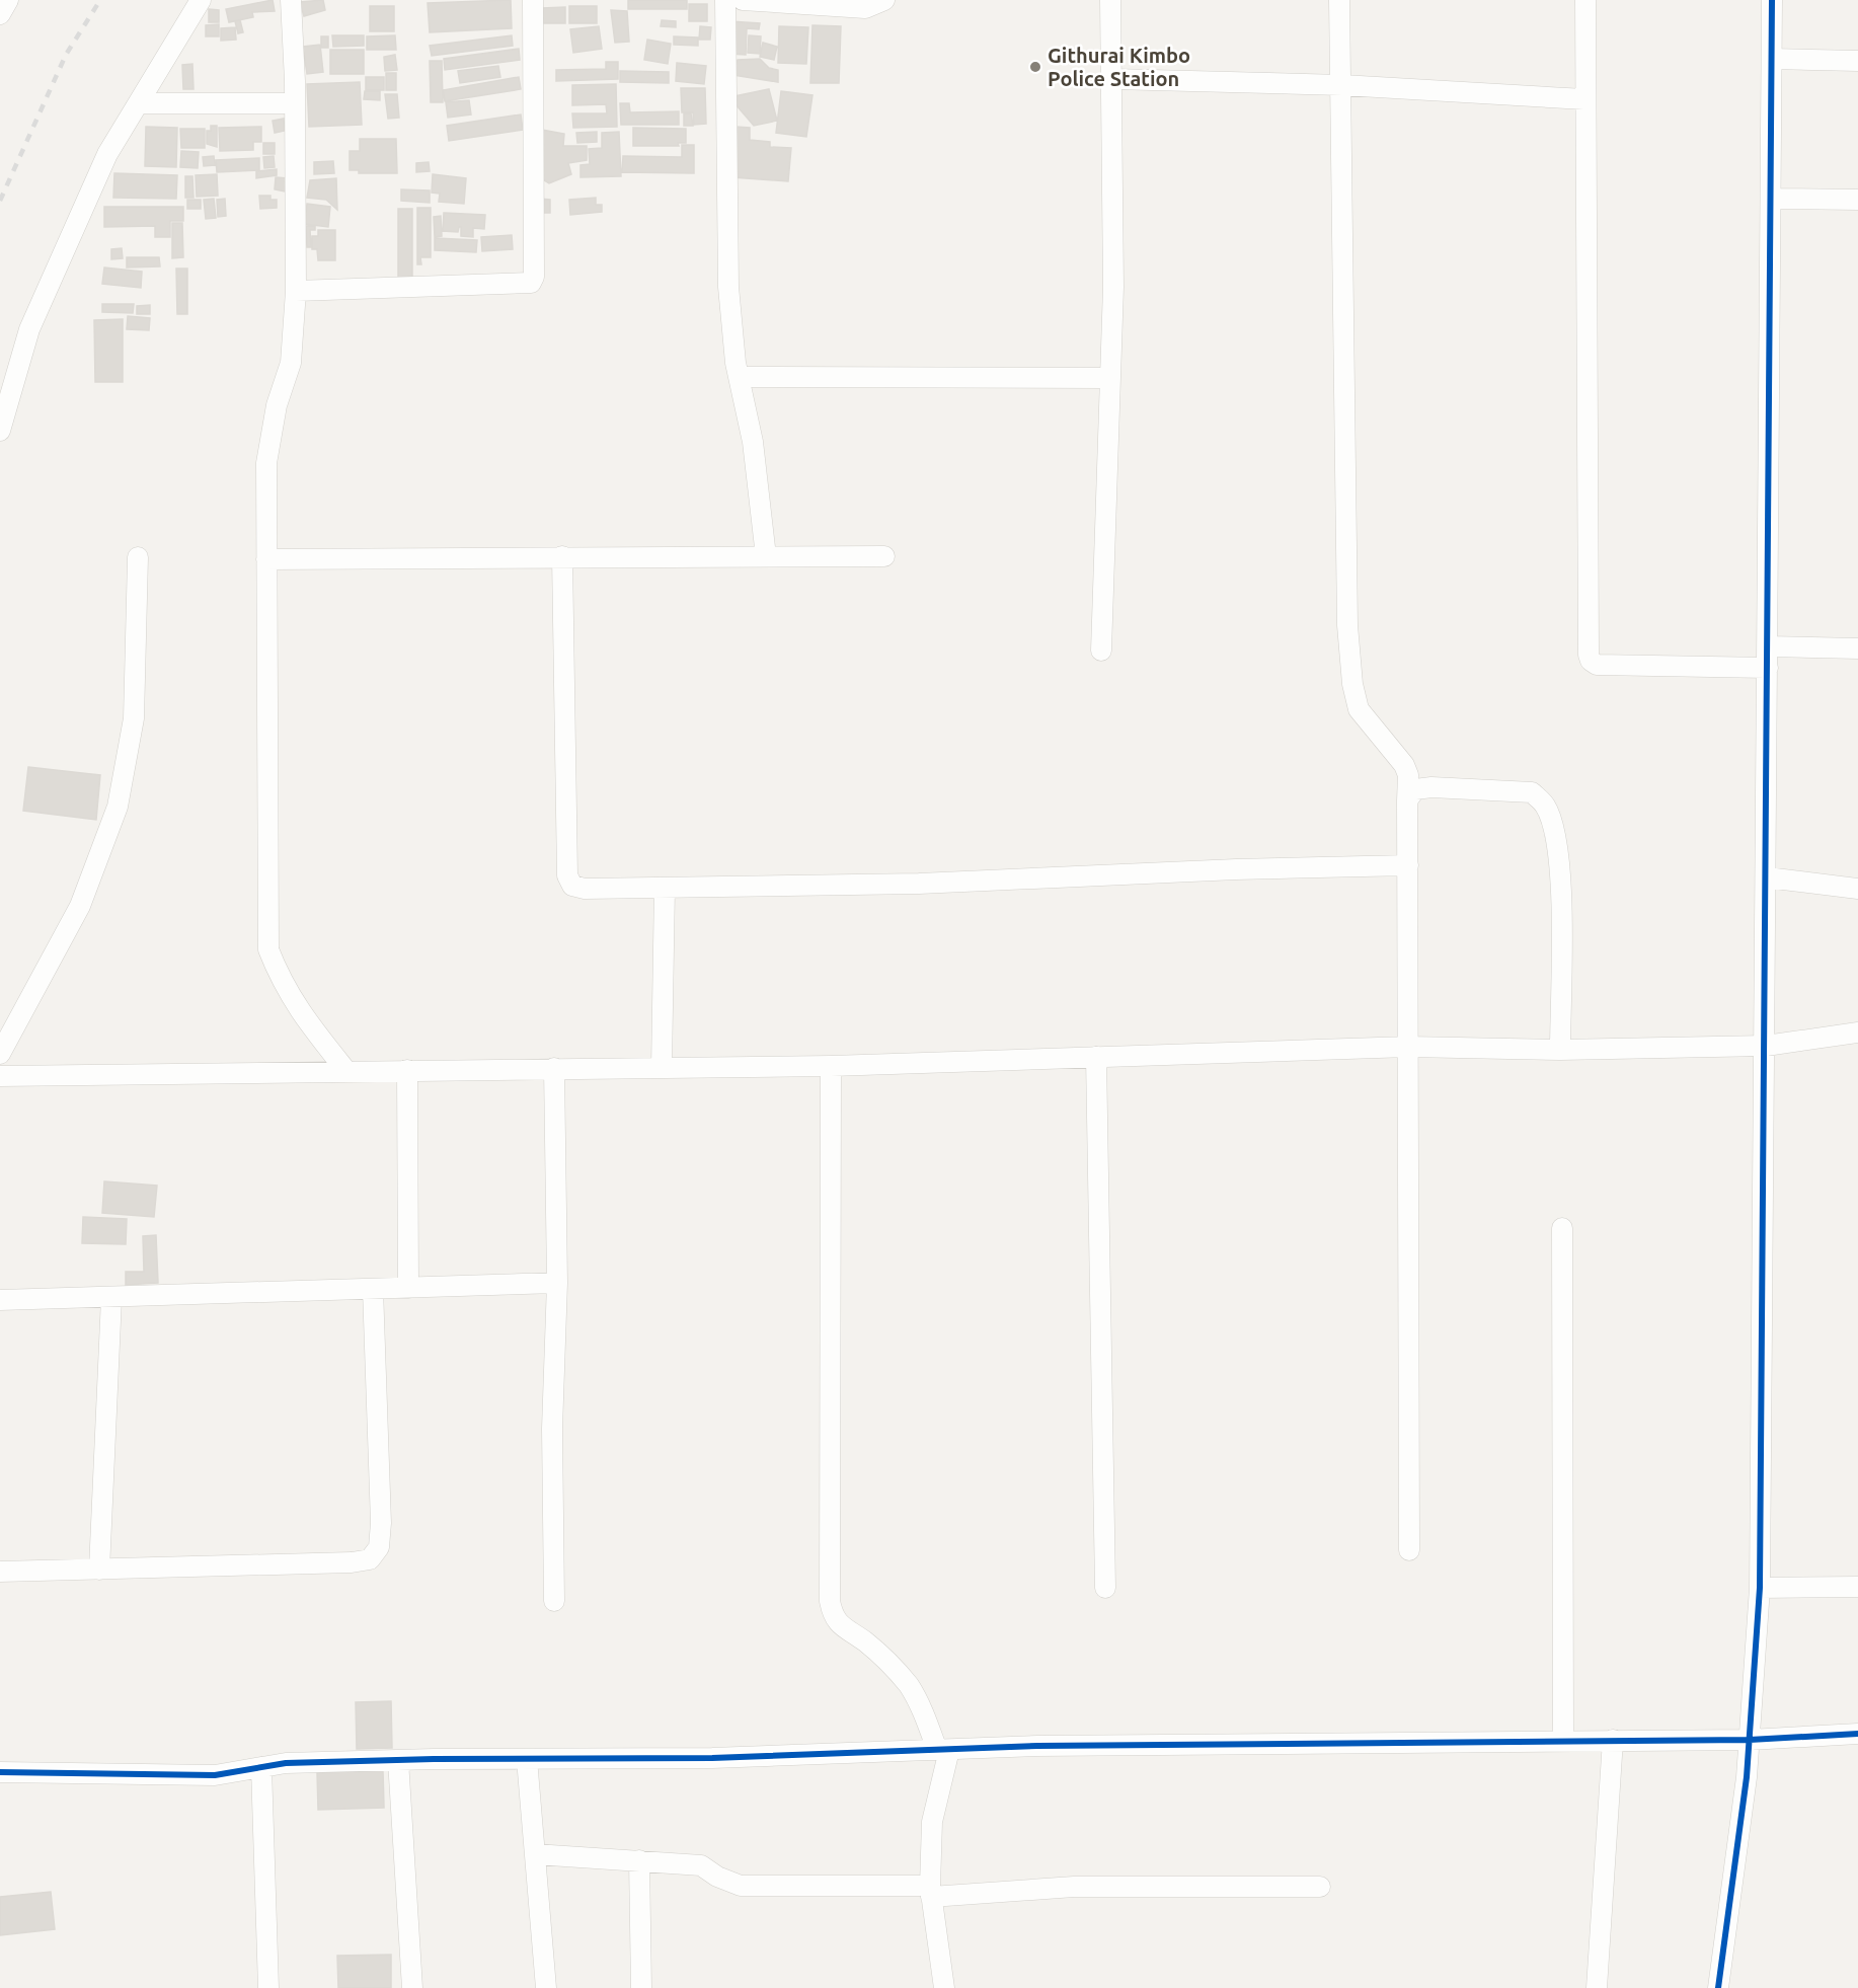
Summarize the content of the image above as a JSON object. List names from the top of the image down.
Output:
{
  "places": ["Githurai Kimbo Police Station"]
}
